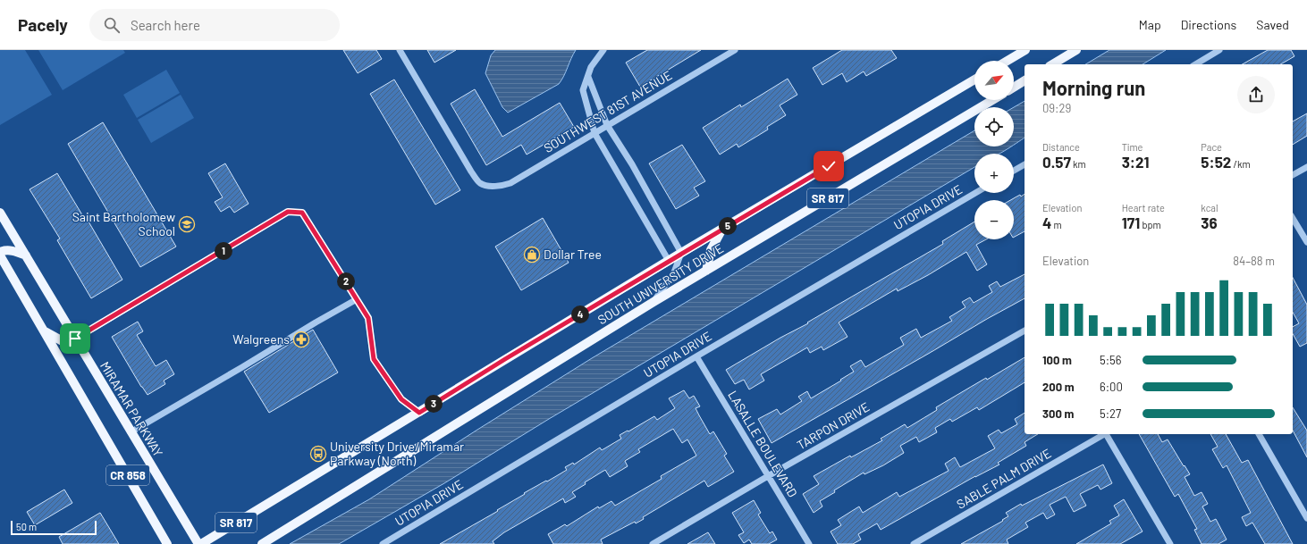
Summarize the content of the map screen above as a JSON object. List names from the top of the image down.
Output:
{
  "streets": {
    "main road": [
      "SR 817",
      "SOUTH UNIVERSITY DRIVE",
      "MIRAMAR PARKWAY",
      "CR 858"
    ],
    "street": [
      "SOUTHWEST 81ST AVENUE",
      "UTOPIA DRIVE",
      "TARPON DRIVE",
      "LASALLE BOULEVARD",
      "SABLE PALM DRIVE"
    ]
  },
  "crossings": [
    ["UTOPIA DRIVE", "LASALLE BOULEVARD"],
    ["TARPON DRIVE", "LASALLE BOULEVARD"]
  ],
  "places": {
    "school or university": ["Saint Bartholomew School"],
    "shop": ["Dollar Tree"],
    "pharmacy": ["Walgreens"],
    "bus stop": ["University Drive/Miramar Parkway (North)"]
  },
  "scale_bar": "50 m",
  "north": "top right",
  "page": {
    "header": "Pacely",
    "search": "Search here",
    "nav": ["Map", "Directions", "Saved"],
    "map_buttons": ["+", "−"],
    "heading": ["Morning run", "09:29"],
    "stats": [
      ["Distance", "0.57 km"],
      ["Time", "3:21"],
      ["Pace", "5:52 /km"],
      ["Elevation", "4 m"],
      ["Heart rate", "171 bpm"],
      ["kcal", "36"]
    ],
    "pins": [
      "5",
      "1",
      "2",
      "4",
      "3"
    ],
    "chart": ["Elevation", "84–88 m"],
    "list": [
      {
        "name": "100 m",
        "note": "5:56"
      },
      {
        "name": "200 m",
        "note": "6:00"
      },
      {
        "name": "300 m",
        "note": "5:27"
      }
    ],
    "scale": "50 m"
  }
}
